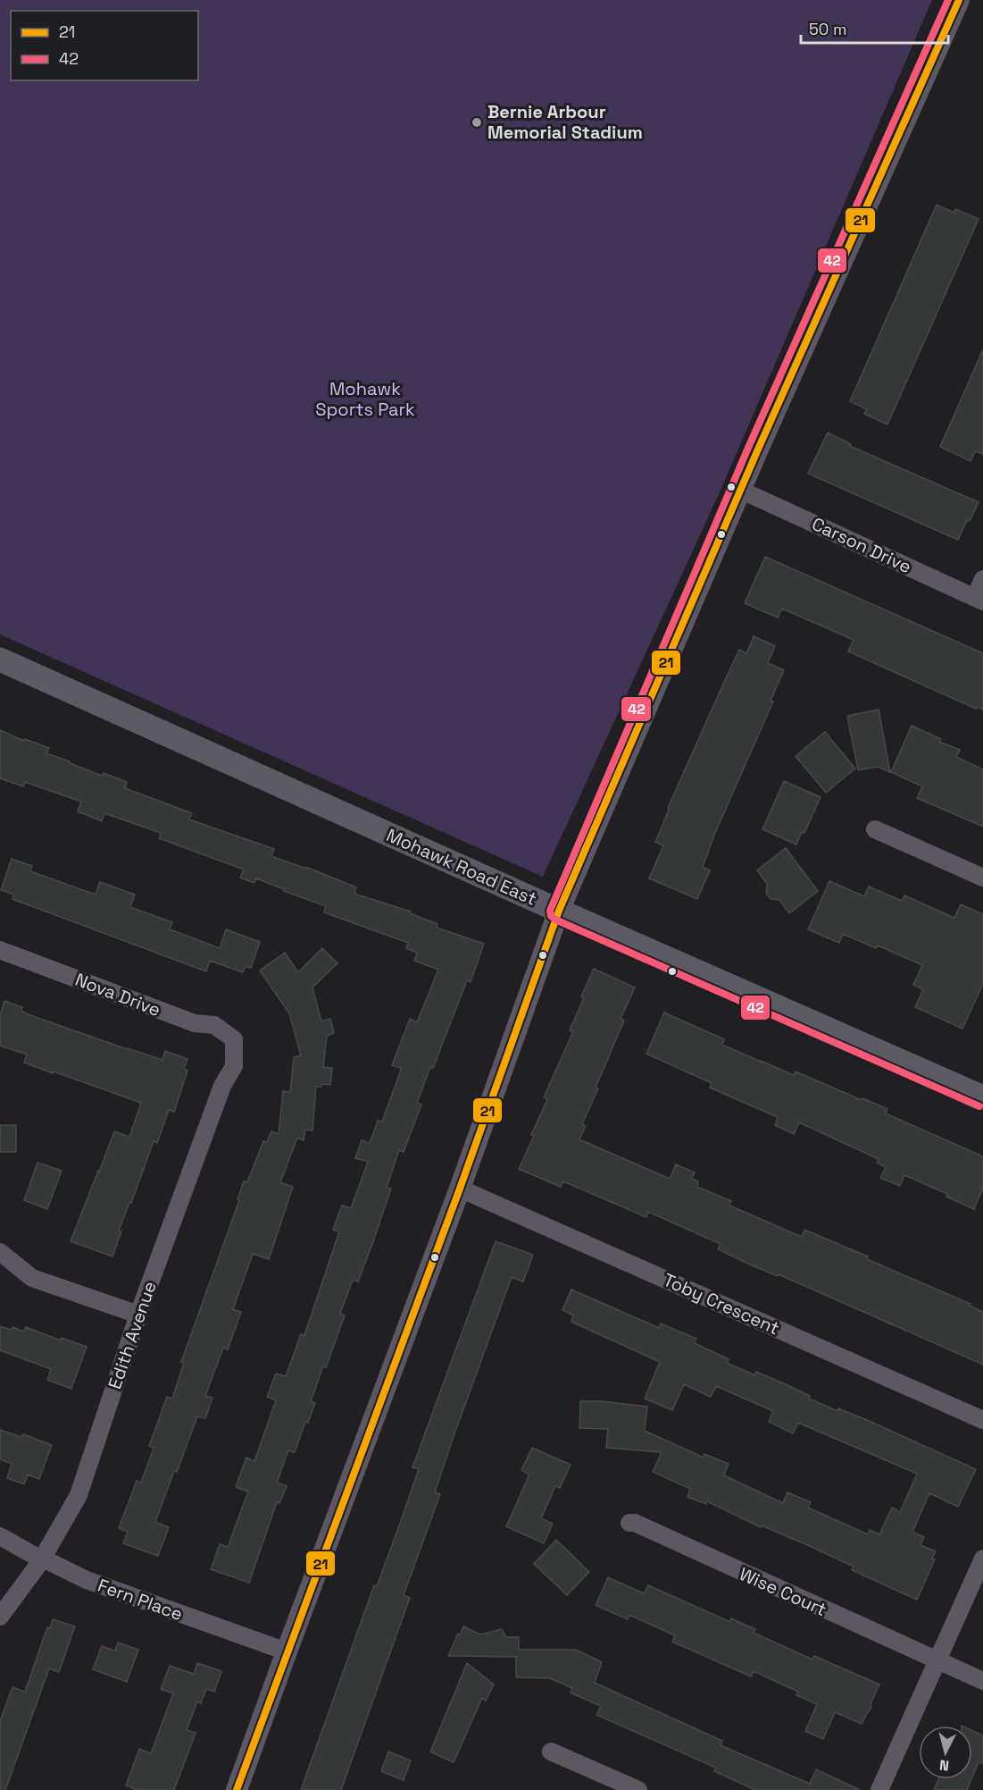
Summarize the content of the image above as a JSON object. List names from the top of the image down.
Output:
{
  "streets": {
    "main road": ["Mohawk Road East"],
    "street": [
      "Carson Drive",
      "Nova Drive",
      "Toby Crescent",
      "Edith Avenue",
      "Wise Court",
      "Fern Place"
    ]
  },
  "crossings": [
    ["Nova Drive", "Edith Avenue"],
    ["Edith Avenue", "Fern Place"]
  ],
  "parks": ["Mohawk Sports Park"],
  "places": ["Bernie Arbour Memorial Stadium"],
  "lines": ["transit line 21", "transit line 42"],
  "legend": ["21", "42"],
  "scale_bar": "50 m",
  "north": "bottom"
}
